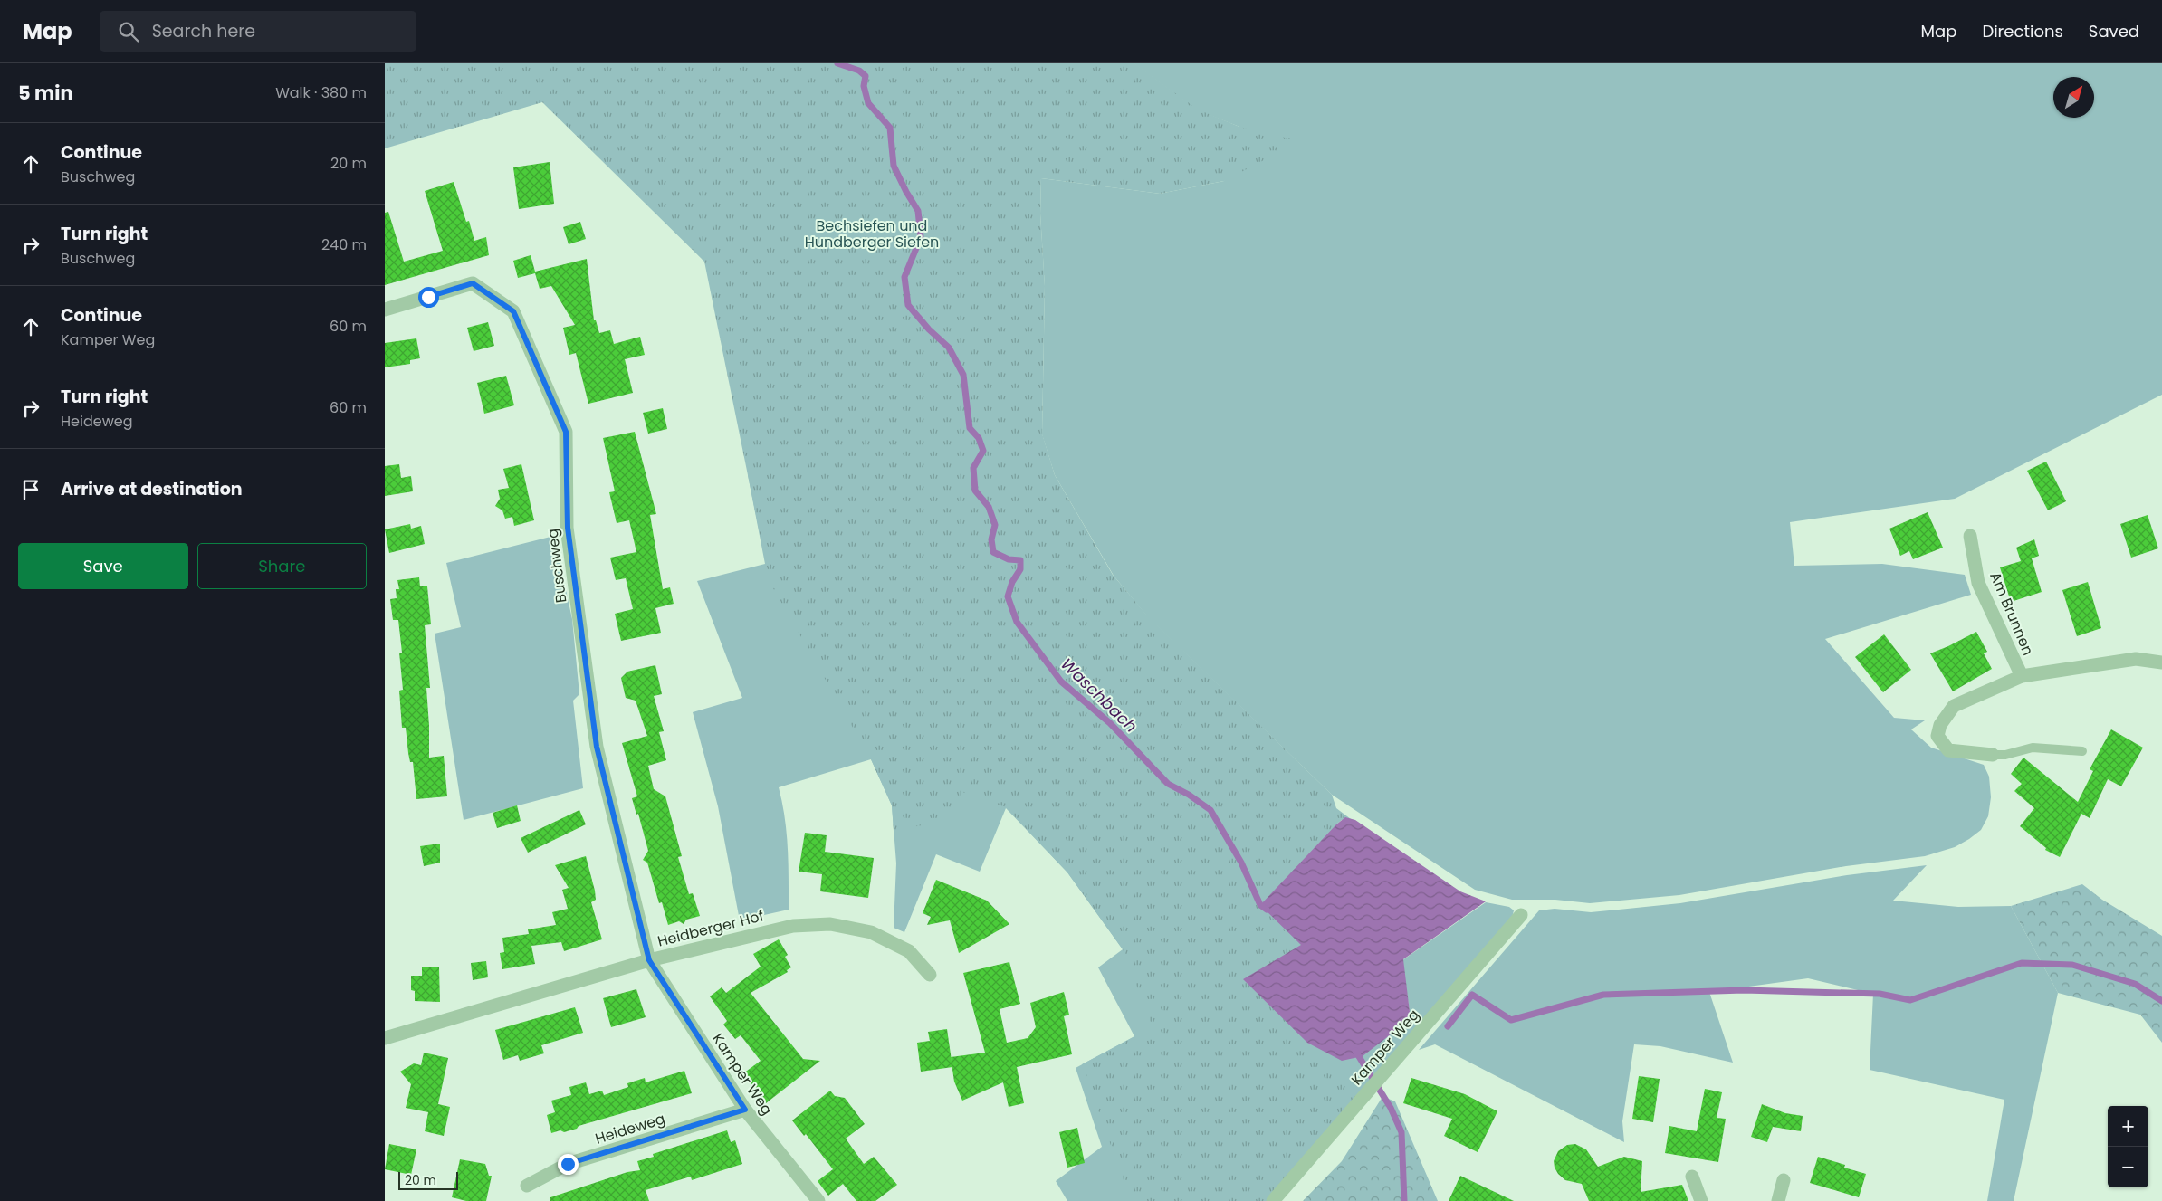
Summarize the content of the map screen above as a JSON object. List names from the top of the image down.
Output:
{
  "streets": {
    "street": [
      "Buschweg",
      "Am Brunnen",
      "Heidberger Hof",
      "Kamper Weg",
      "Heideweg"
    ]
  },
  "crossings": [
    ["Buschweg", "Heidberger Hof"],
    ["Buschweg", "Kamper Weg"],
    ["Heidberger Hof", "Kamper Weg"],
    ["Kamper Weg", "Heideweg"]
  ],
  "water": ["Waschbach"],
  "parks": ["Bechsiefen und Hundberger Siefen"],
  "scale_bar": "20 m",
  "north": "top right",
  "page": {
    "header": "Map",
    "search": "Search here",
    "nav": ["Map", "Directions", "Saved"],
    "heading": ["5 min", "Walk · 380 m"],
    "list": [
      ["Continue", "Buschweg", "20 m"],
      ["Turn right", "Buschweg", "240 m"],
      ["Continue", "Kamper Weg", "60 m"],
      ["Turn right", "Heideweg", "60 m"],
      "Arrive at destination"
    ],
    "buttons": ["Save", "Share"],
    "map_buttons": ["+", "−"],
    "scale": "20 m"
  }
}
